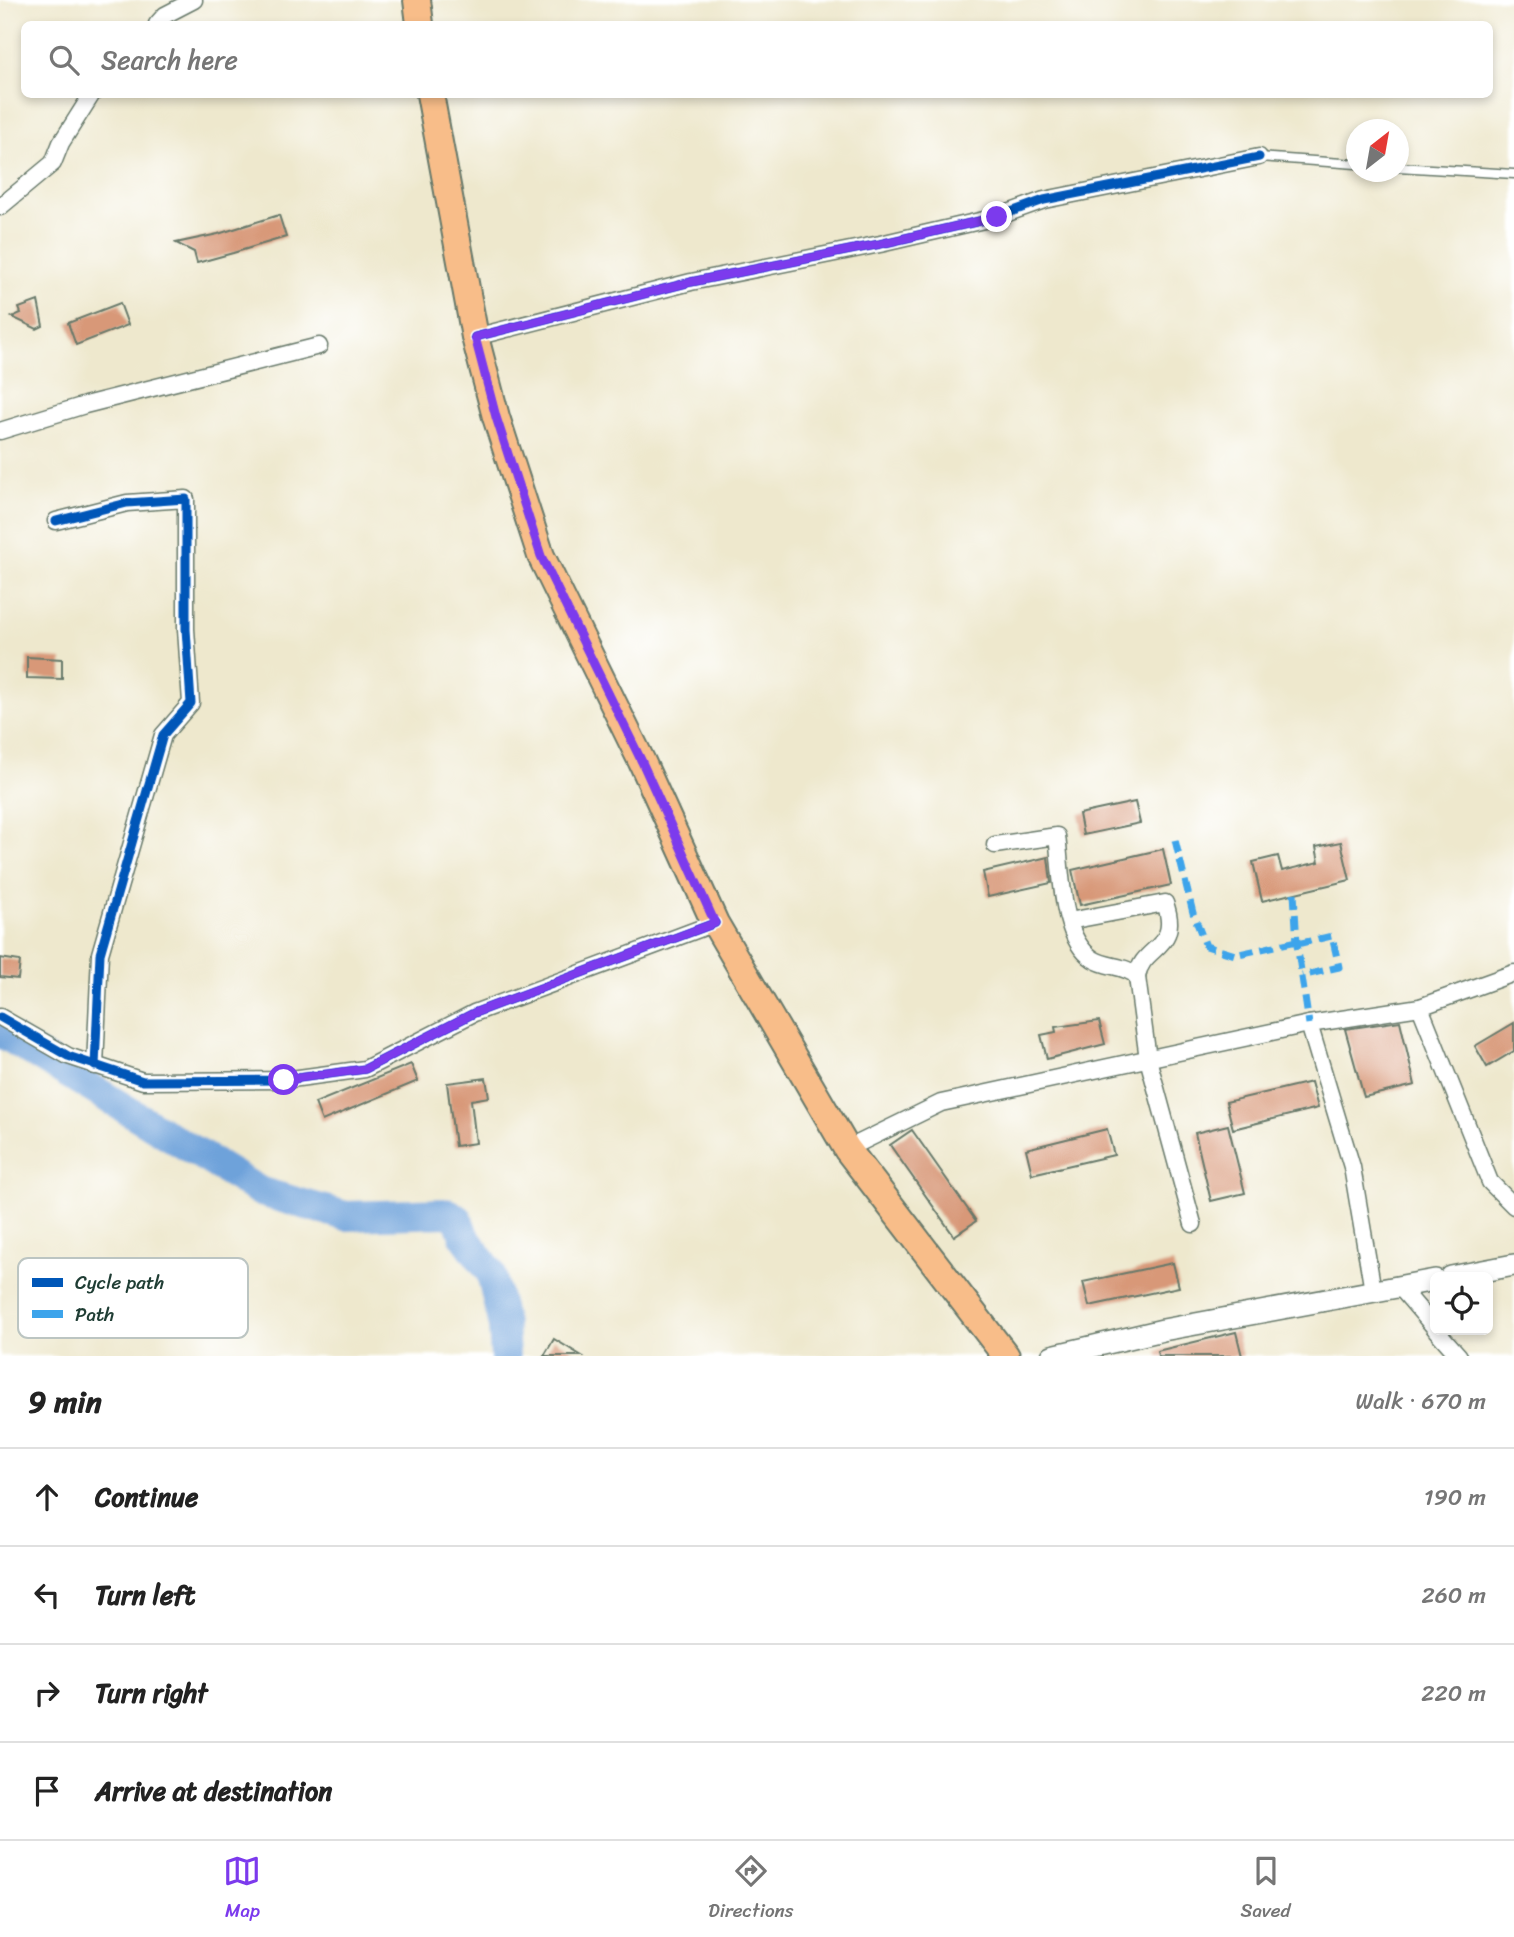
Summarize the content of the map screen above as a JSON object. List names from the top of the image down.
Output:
{
  "legend": ["Cycle path", "Path"],
  "north": "top right",
  "page": {
    "search": "Search here",
    "heading": ["9 min", "Walk · 670 m"],
    "list": [
      ["Continue", "190 m"],
      ["Turn left", "260 m"],
      ["Turn right", "220 m"],
      "Arrive at destination"
    ],
    "nav": ["Map", "Directions", "Saved"]
  }
}
